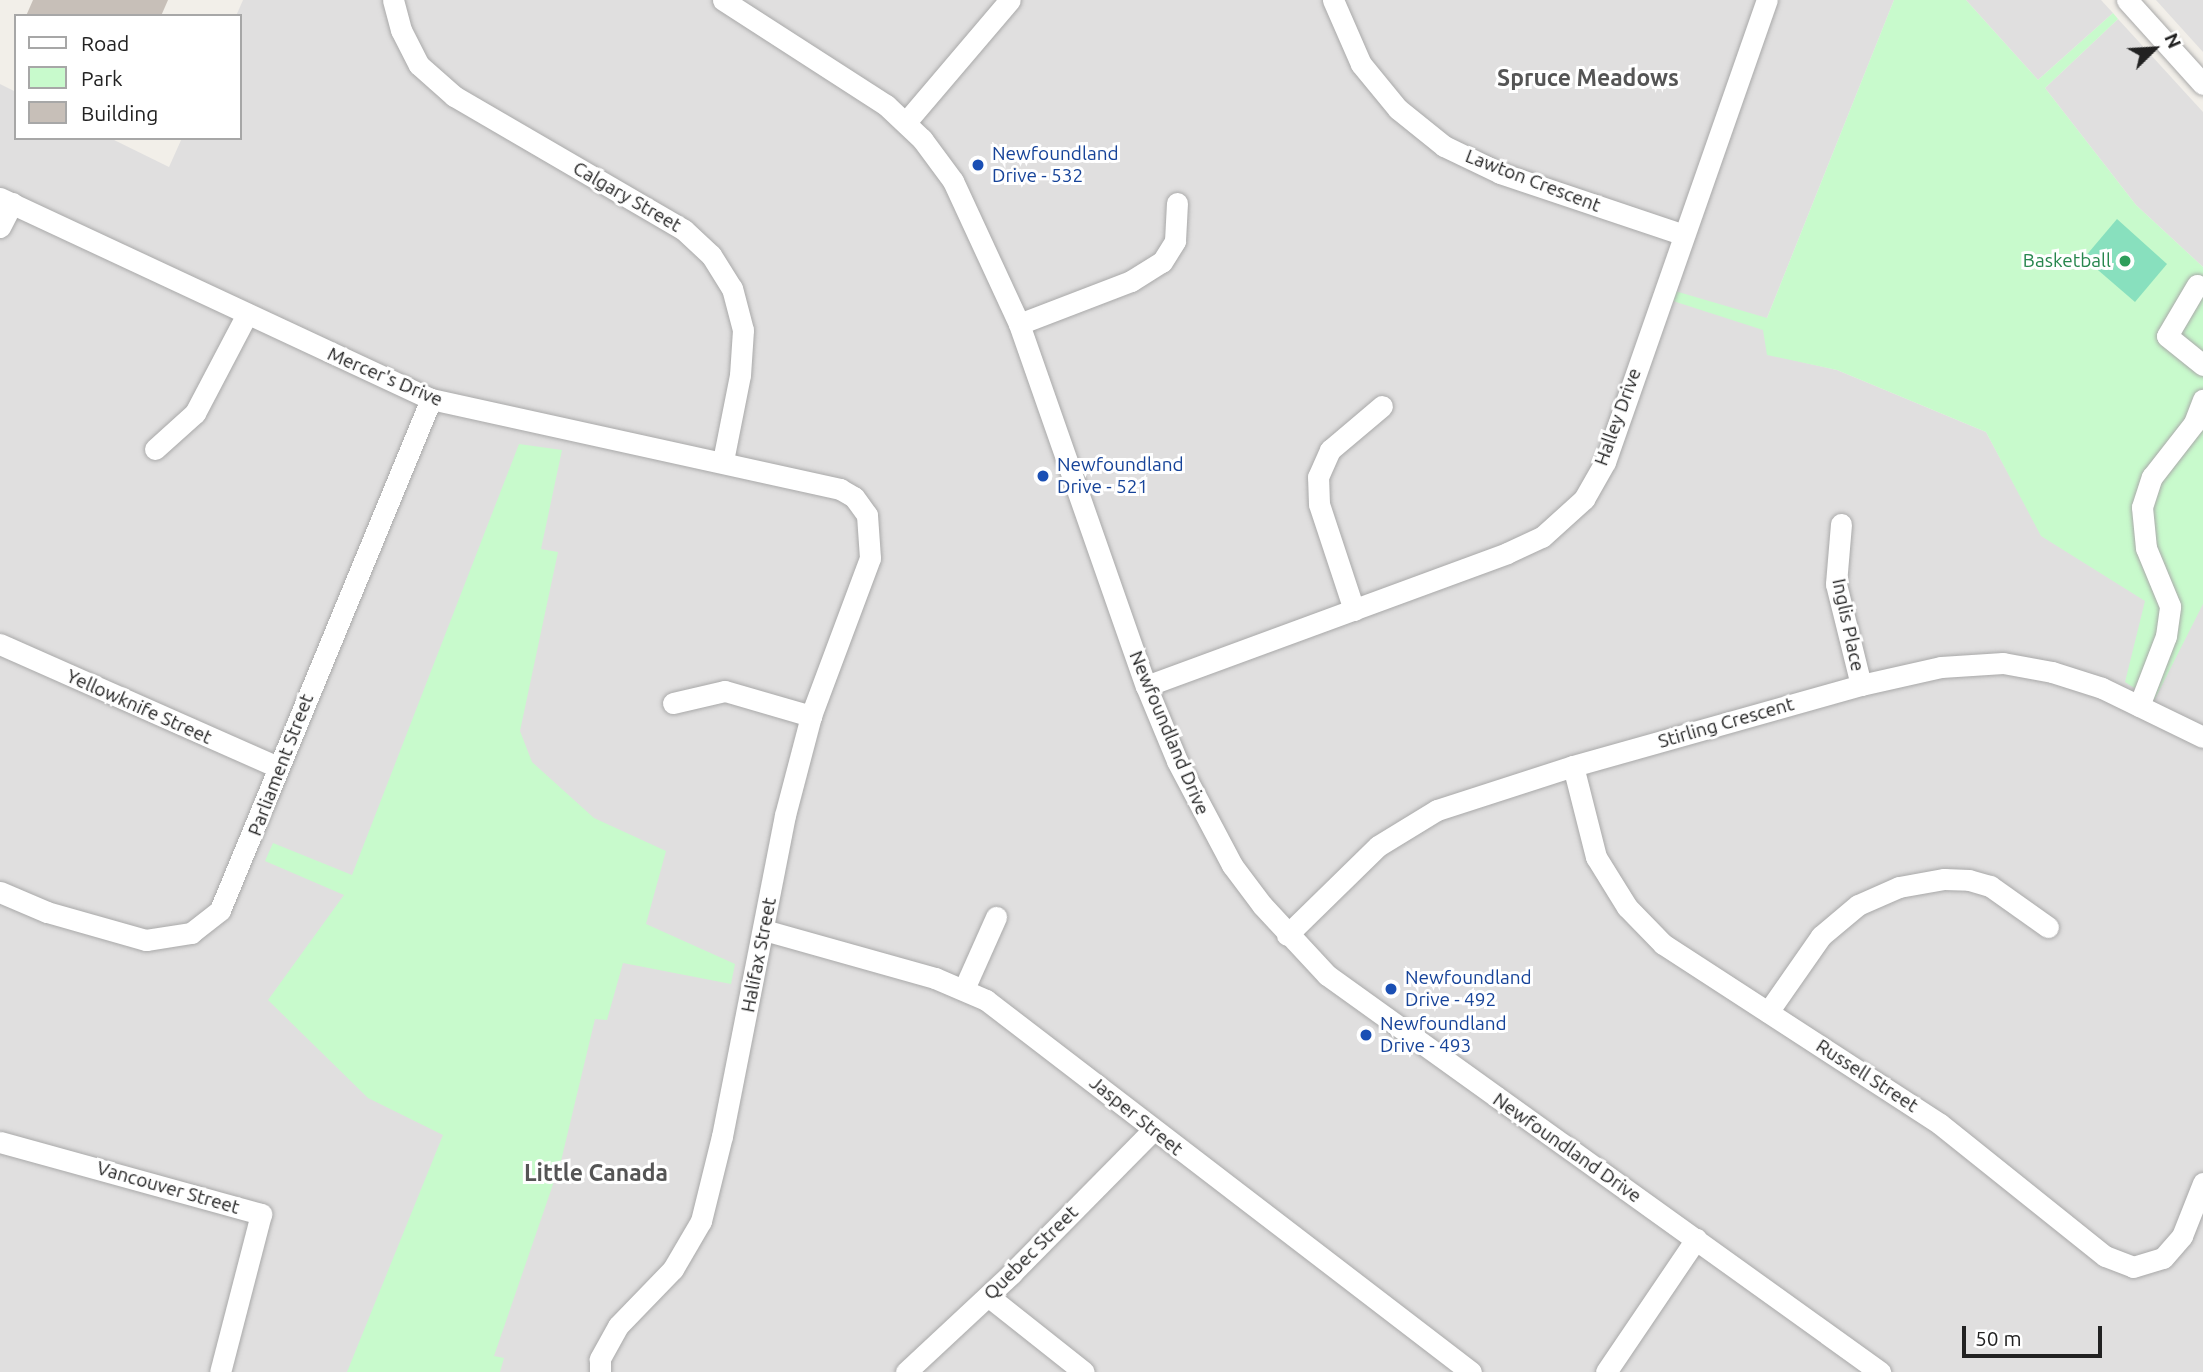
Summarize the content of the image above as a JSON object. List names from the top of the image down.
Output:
{
  "streets": {
    "street": [
      "Lawton Crescent",
      "Calgary Street",
      "Mercer's Drive",
      "Halley Drive",
      "Inglis Place",
      "Yellowknife Street",
      "Stirling Crescent",
      "Newfoundland Drive",
      "Parliament Street",
      "Halifax Street",
      "Russell Street",
      "Jasper Street",
      "Vancouver Street",
      "Quebec Street"
    ]
  },
  "crossings": [
    ["Lawton Crescent", "Halley Drive"],
    ["Calgary Street", "Mercer's Drive"],
    ["Mercer's Drive", "Parliament Street"],
    ["Mercer's Drive", "Halifax Street"],
    ["Halley Drive", "Newfoundland Drive"],
    ["Inglis Place", "Stirling Crescent"],
    ["Yellowknife Street", "Parliament Street"],
    ["Stirling Crescent", "Newfoundland Drive"],
    ["Stirling Crescent", "Russell Street"],
    ["Halifax Street", "Jasper Street"],
    ["Jasper Street", "Quebec Street"]
  ],
  "districts": ["Spruce Meadows", "Little Canada"],
  "places": [
    "Newfoundland Drive - 532",
    "Basketball",
    "Newfoundland Drive - 521",
    "Newfoundland Drive - 492",
    "Newfoundland Drive - 493"
  ],
  "legend": ["Road", "Park", "Building"],
  "scale_bar": "50 m",
  "north": "top right"
}
